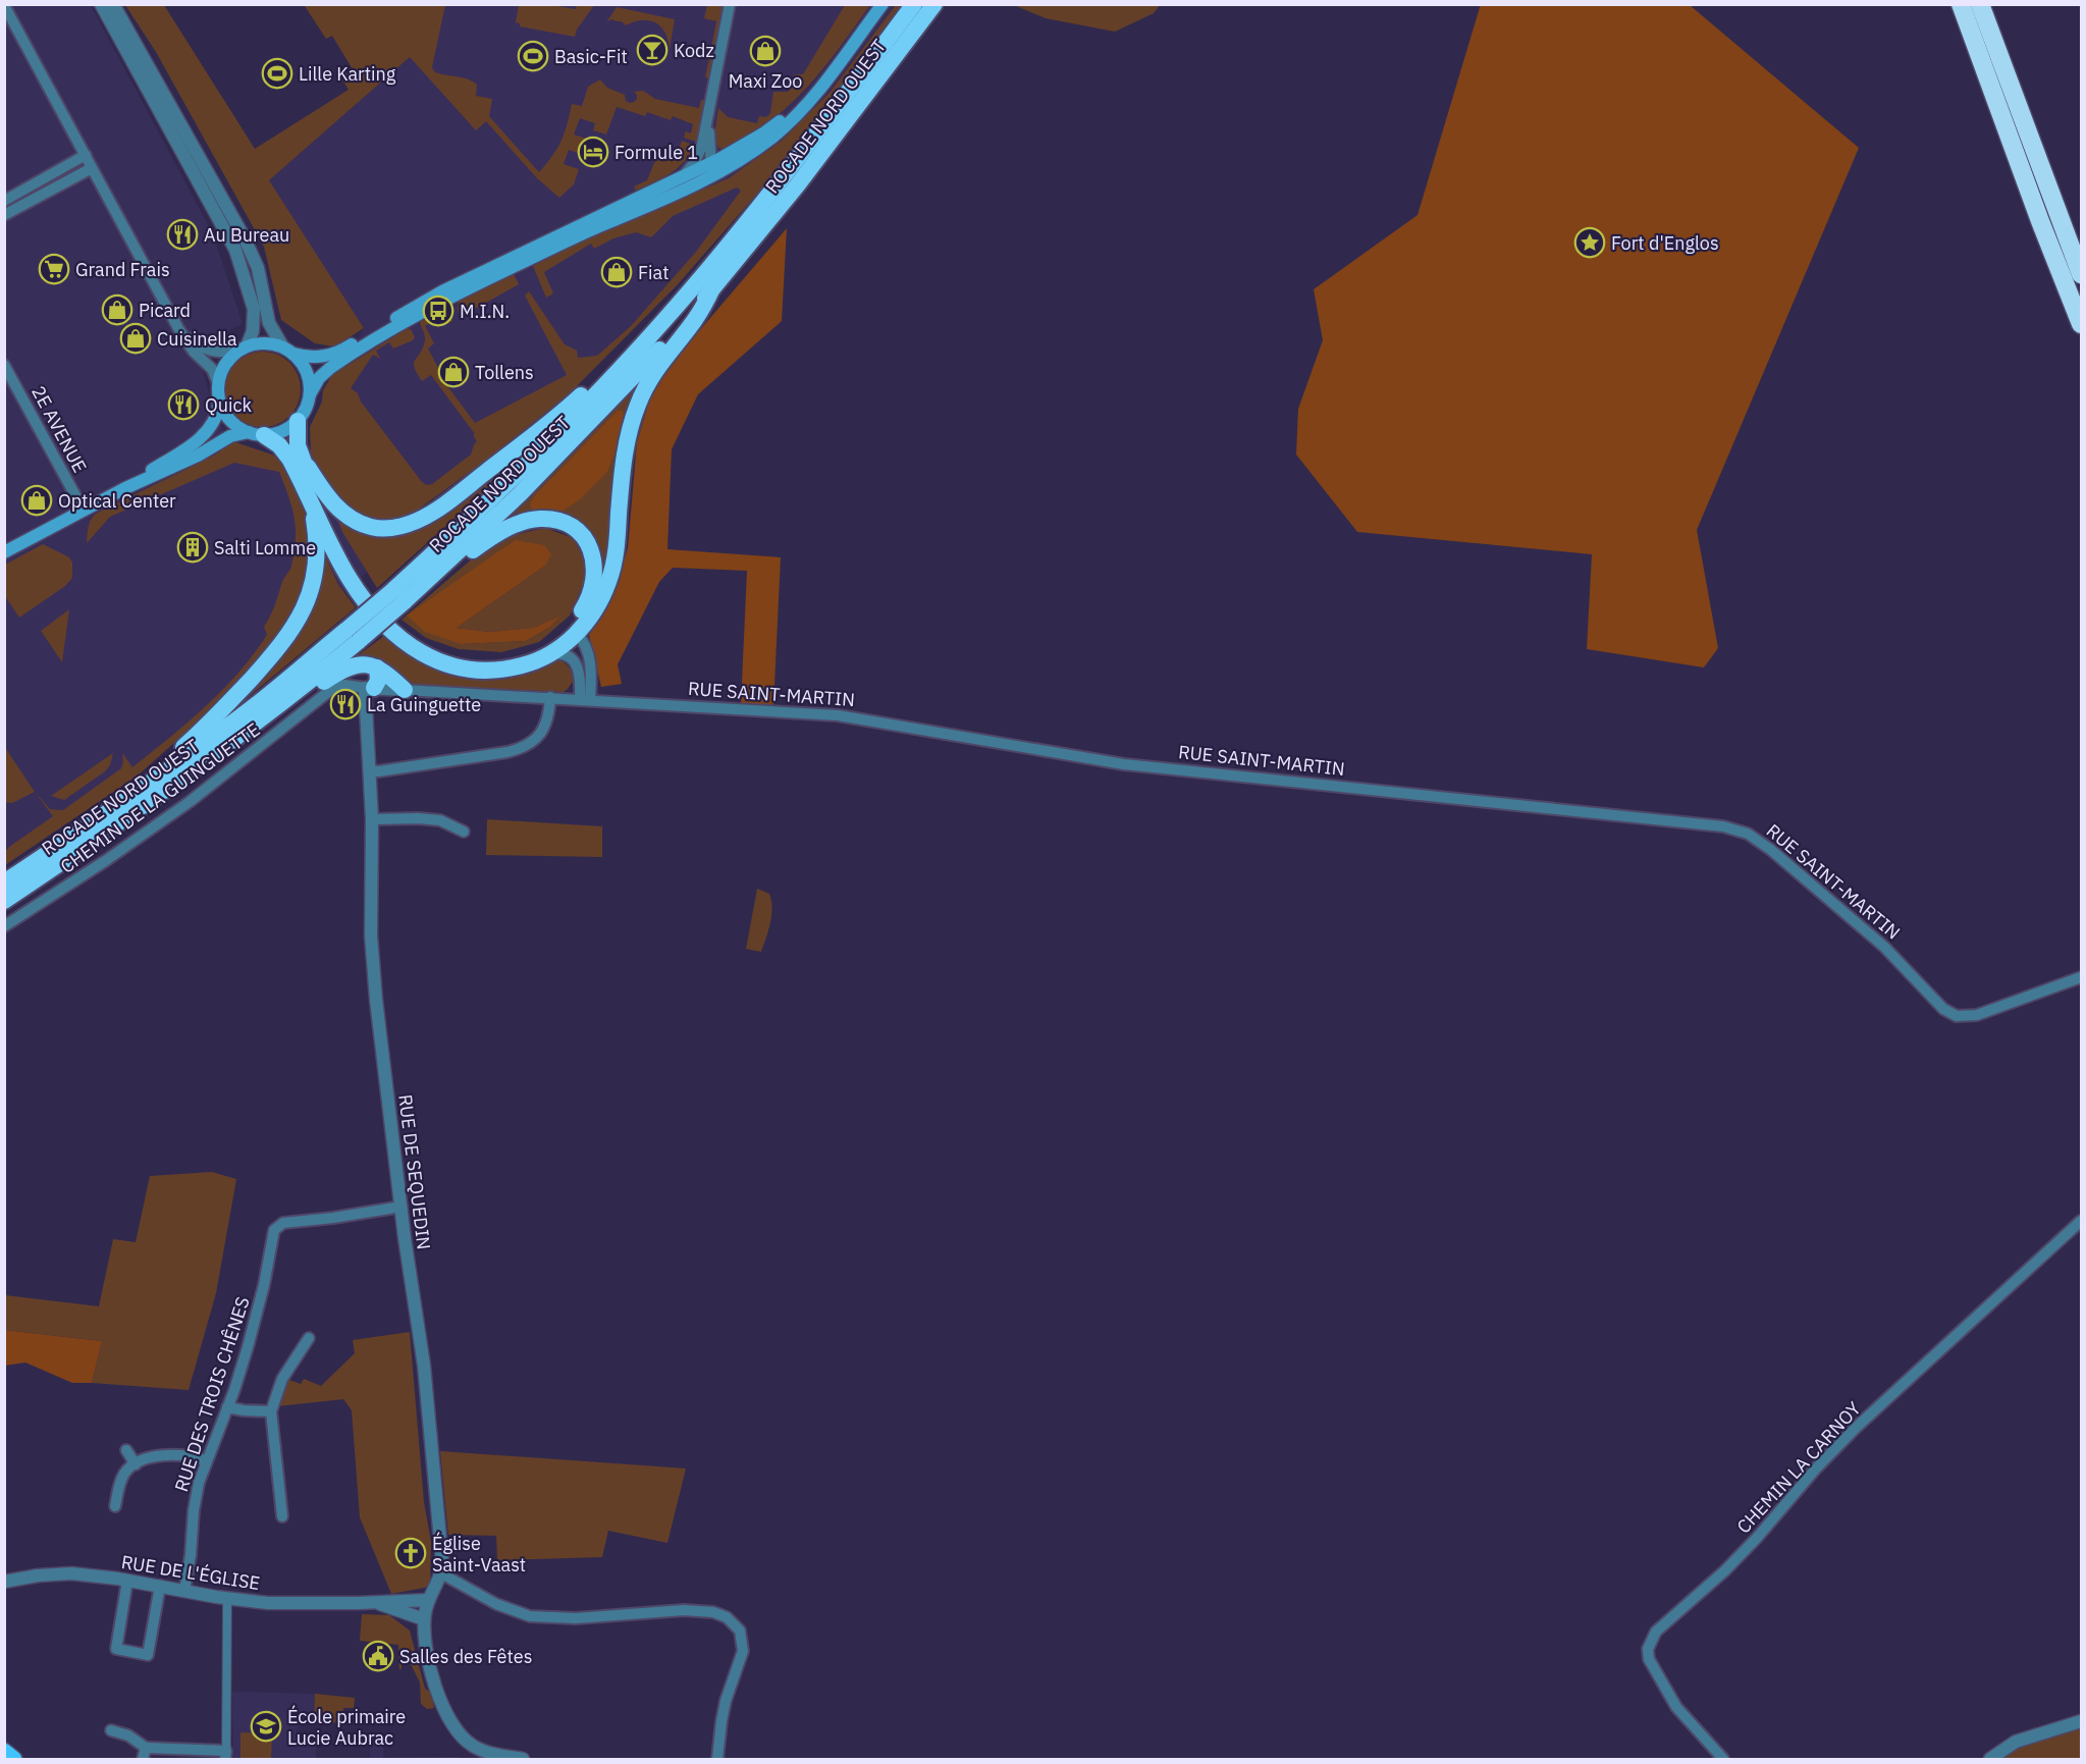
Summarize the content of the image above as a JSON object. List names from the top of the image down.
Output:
{
  "streets": {
    "highway": ["ROCADE NORD OUEST"],
    "street": [
      "2E AVENUE",
      "RUE SAINT-MARTIN",
      "CHEMIN DE LA GUINGUETTE",
      "RUE DE SEQUEDIN",
      "RUE DES TROIS CHÊNES",
      "CHEMIN LA CARNOY",
      "RUE DE L'ÉGLISE"
    ]
  },
  "crossings": [
    ["RUE SAINT-MARTIN", "CHEMIN DE LA GUINGUETTE"],
    ["RUE SAINT-MARTIN", "RUE DE SEQUEDIN"],
    ["CHEMIN DE LA GUINGUETTE", "RUE DE SEQUEDIN"],
    ["RUE DE SEQUEDIN", "RUE DES TROIS CHÊNES"],
    ["RUE DES TROIS CHÊNES", "RUE DE L'ÉGLISE"]
  ],
  "places": {
    "bar": ["Kodz"],
    "shop": [
      "Maxi Zoo",
      "Fiat",
      "Picard",
      "Cuisinella",
      "Tollens",
      "Optical Center"
    ],
    "sports": ["Basic-Fit", "Lille Karting"],
    "hotel": ["Formule 1"],
    "restaurant": ["Au Bureau", "Quick", "La Guinguette"],
    "place": ["Fort d'Englos"],
    "supermarket": ["Grand Frais"],
    "bus stop": ["M.I.N."],
    "building": ["Salti Lomme"],
    "church": ["Église Saint-Vaast"],
    "public building": ["Salles des Fêtes"],
    "school or university": ["École primaire Lucie Aubrac"]
  }
}
